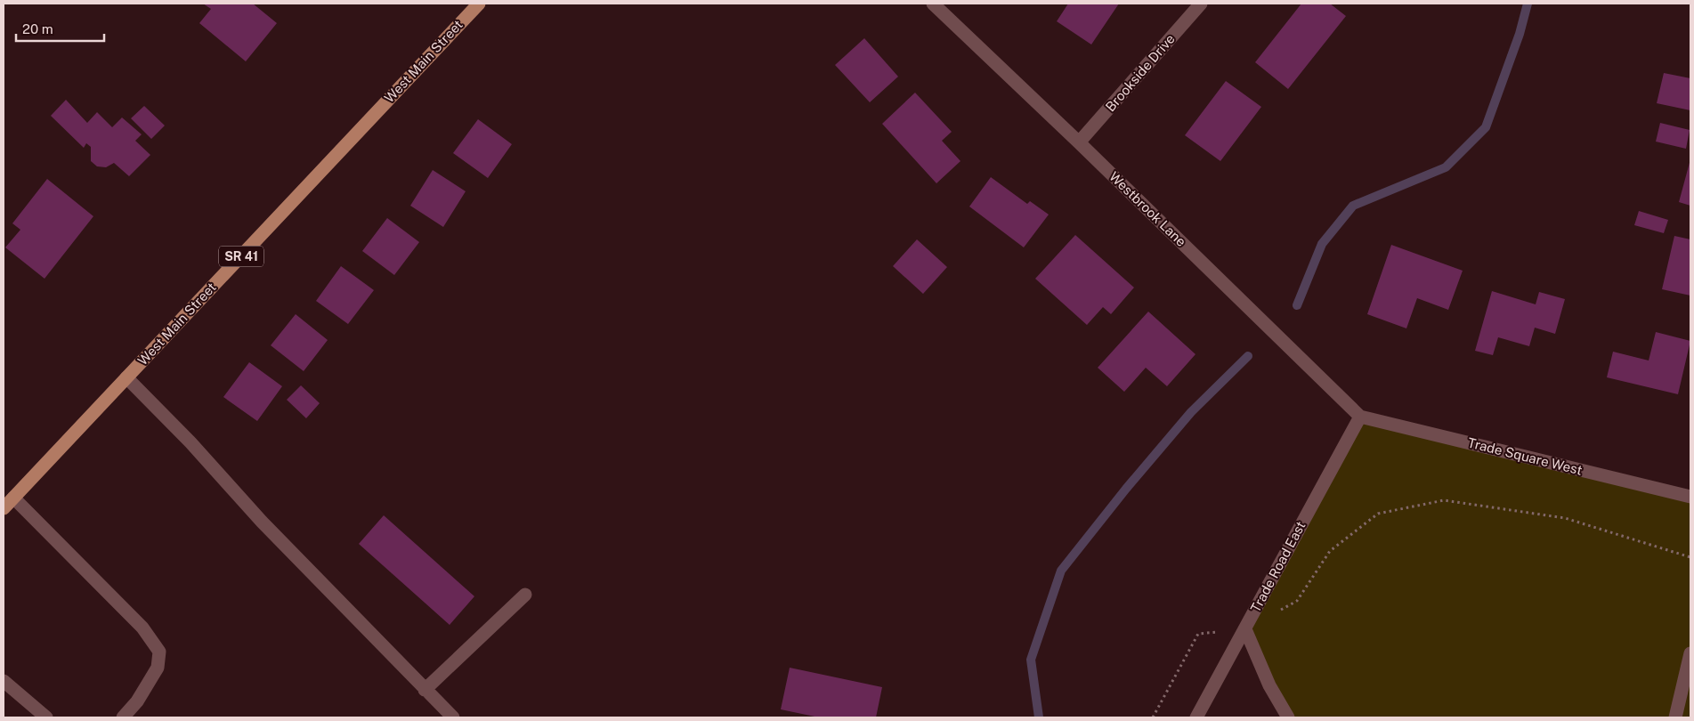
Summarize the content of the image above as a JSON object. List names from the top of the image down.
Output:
{
  "streets": {
    "main road": ["West Main Street", "SR 41"],
    "street": [
      "Brookside Drive",
      "Westbrook Lane",
      "Trade Square West",
      "Trade Road East"
    ]
  },
  "crossings": [
    ["Brookside Drive", "Westbrook Lane"],
    ["Westbrook Lane", "Trade Square West"],
    ["Westbrook Lane", "Trade Road East"],
    ["Trade Square West", "Trade Road East"]
  ],
  "scale_bar": "20 m"
}
